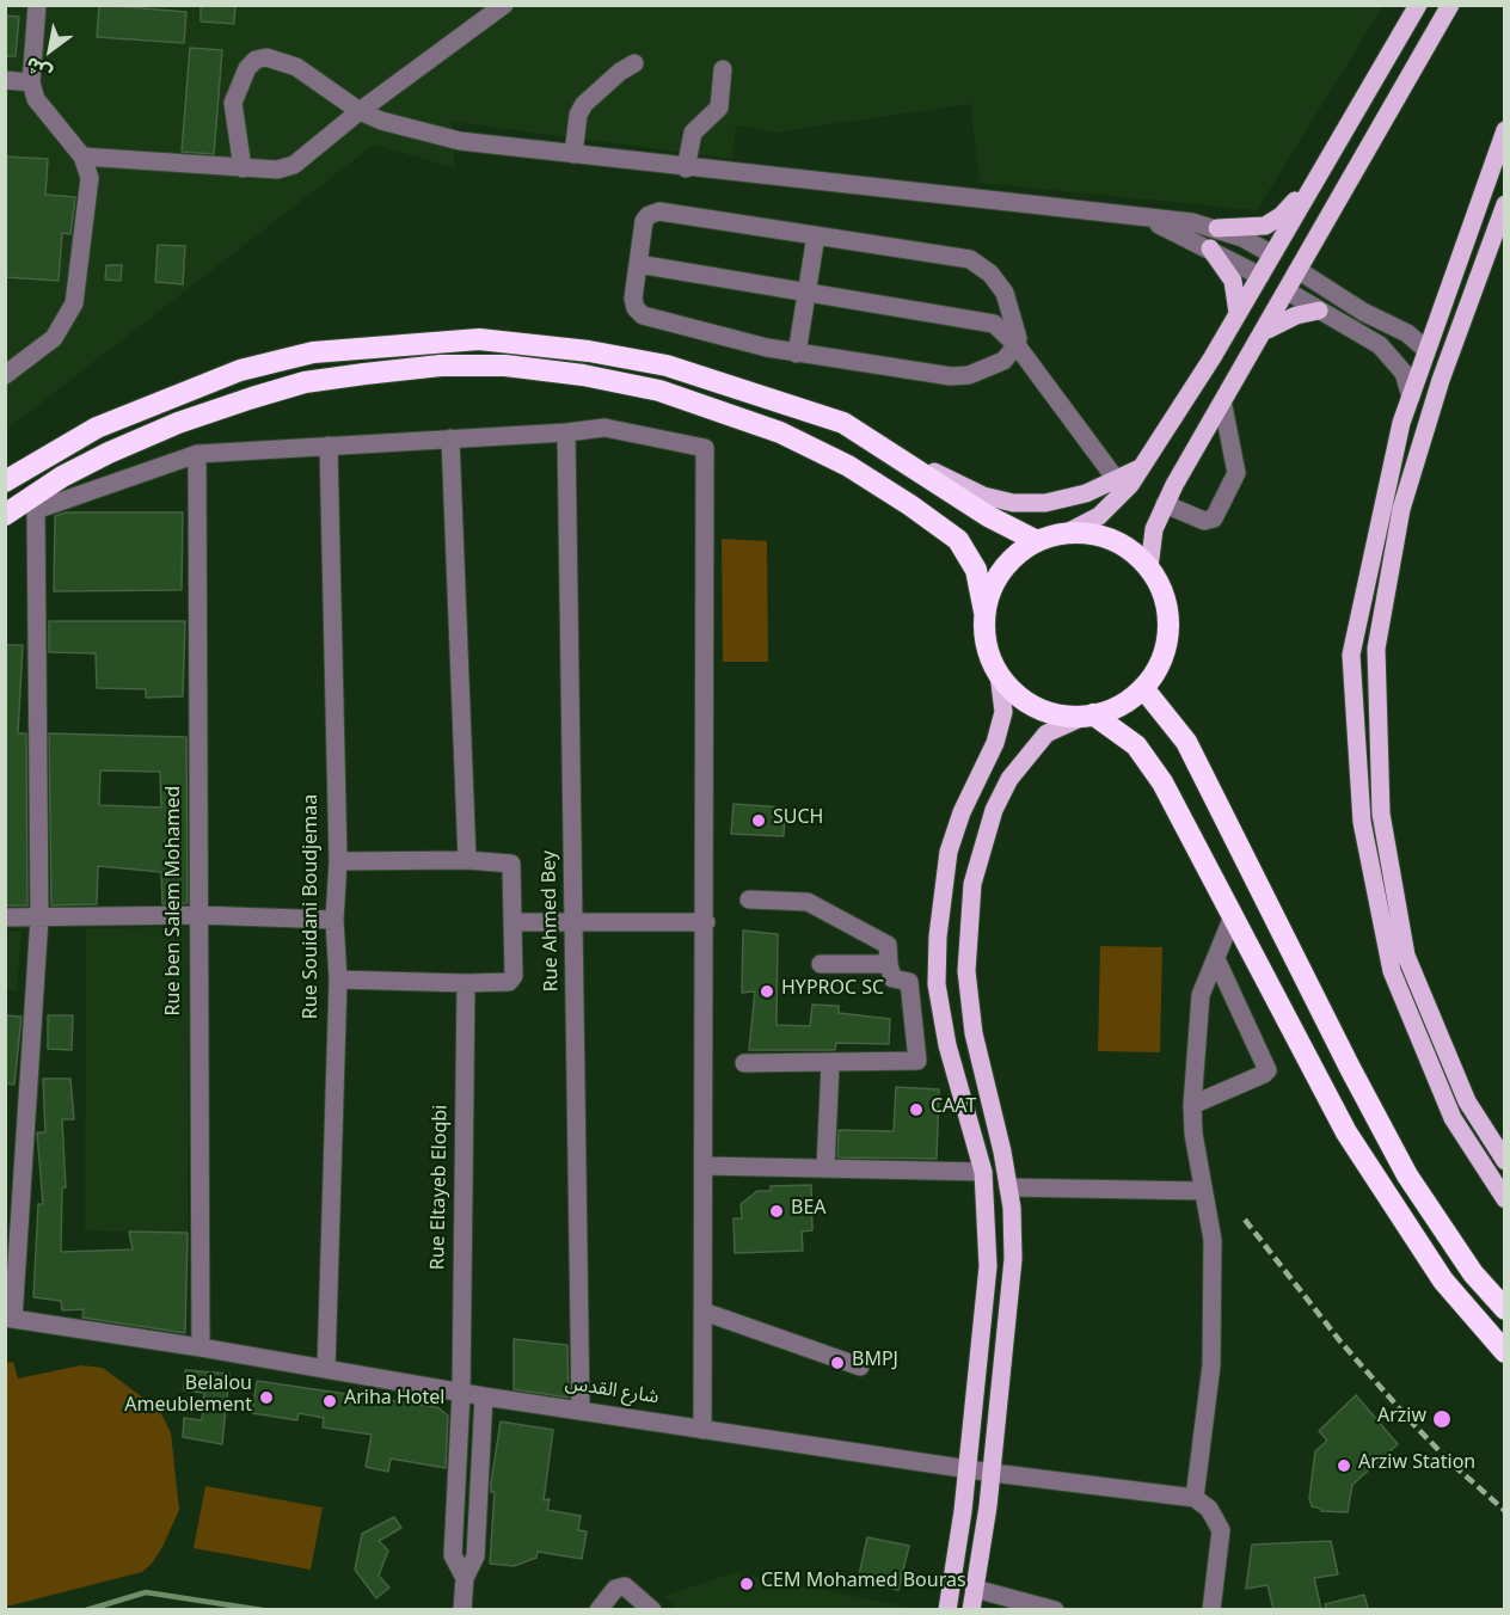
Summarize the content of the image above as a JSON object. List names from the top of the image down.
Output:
{
  "streets": {
    "street": [
      "Rue ben Salem Mohamed",
      "Rue Souidani Boudjemaa",
      "Rue Ahmed Bey",
      "Rue Eltayeb Eloqbi",
      "شارع القدس"
    ]
  },
  "crossings": [
    ["Rue ben Salem Mohamed", "شارع القدس"],
    ["Rue Souidani Boudjemaa", "شارع القدس"],
    ["Rue Ahmed Bey", "شارع القدس"],
    ["Rue Eltayeb Eloqbi", "شارع القدس"]
  ],
  "places": [
    "SUCH",
    "HYPROC SC",
    "CAAT",
    "BEA",
    "BMPJ",
    "Belalou Ameublement",
    "Ariha Hotel",
    "Arziw",
    "Arziw Station",
    "CEM Mohamed Bouras"
  ],
  "north": "bottom left"
}
